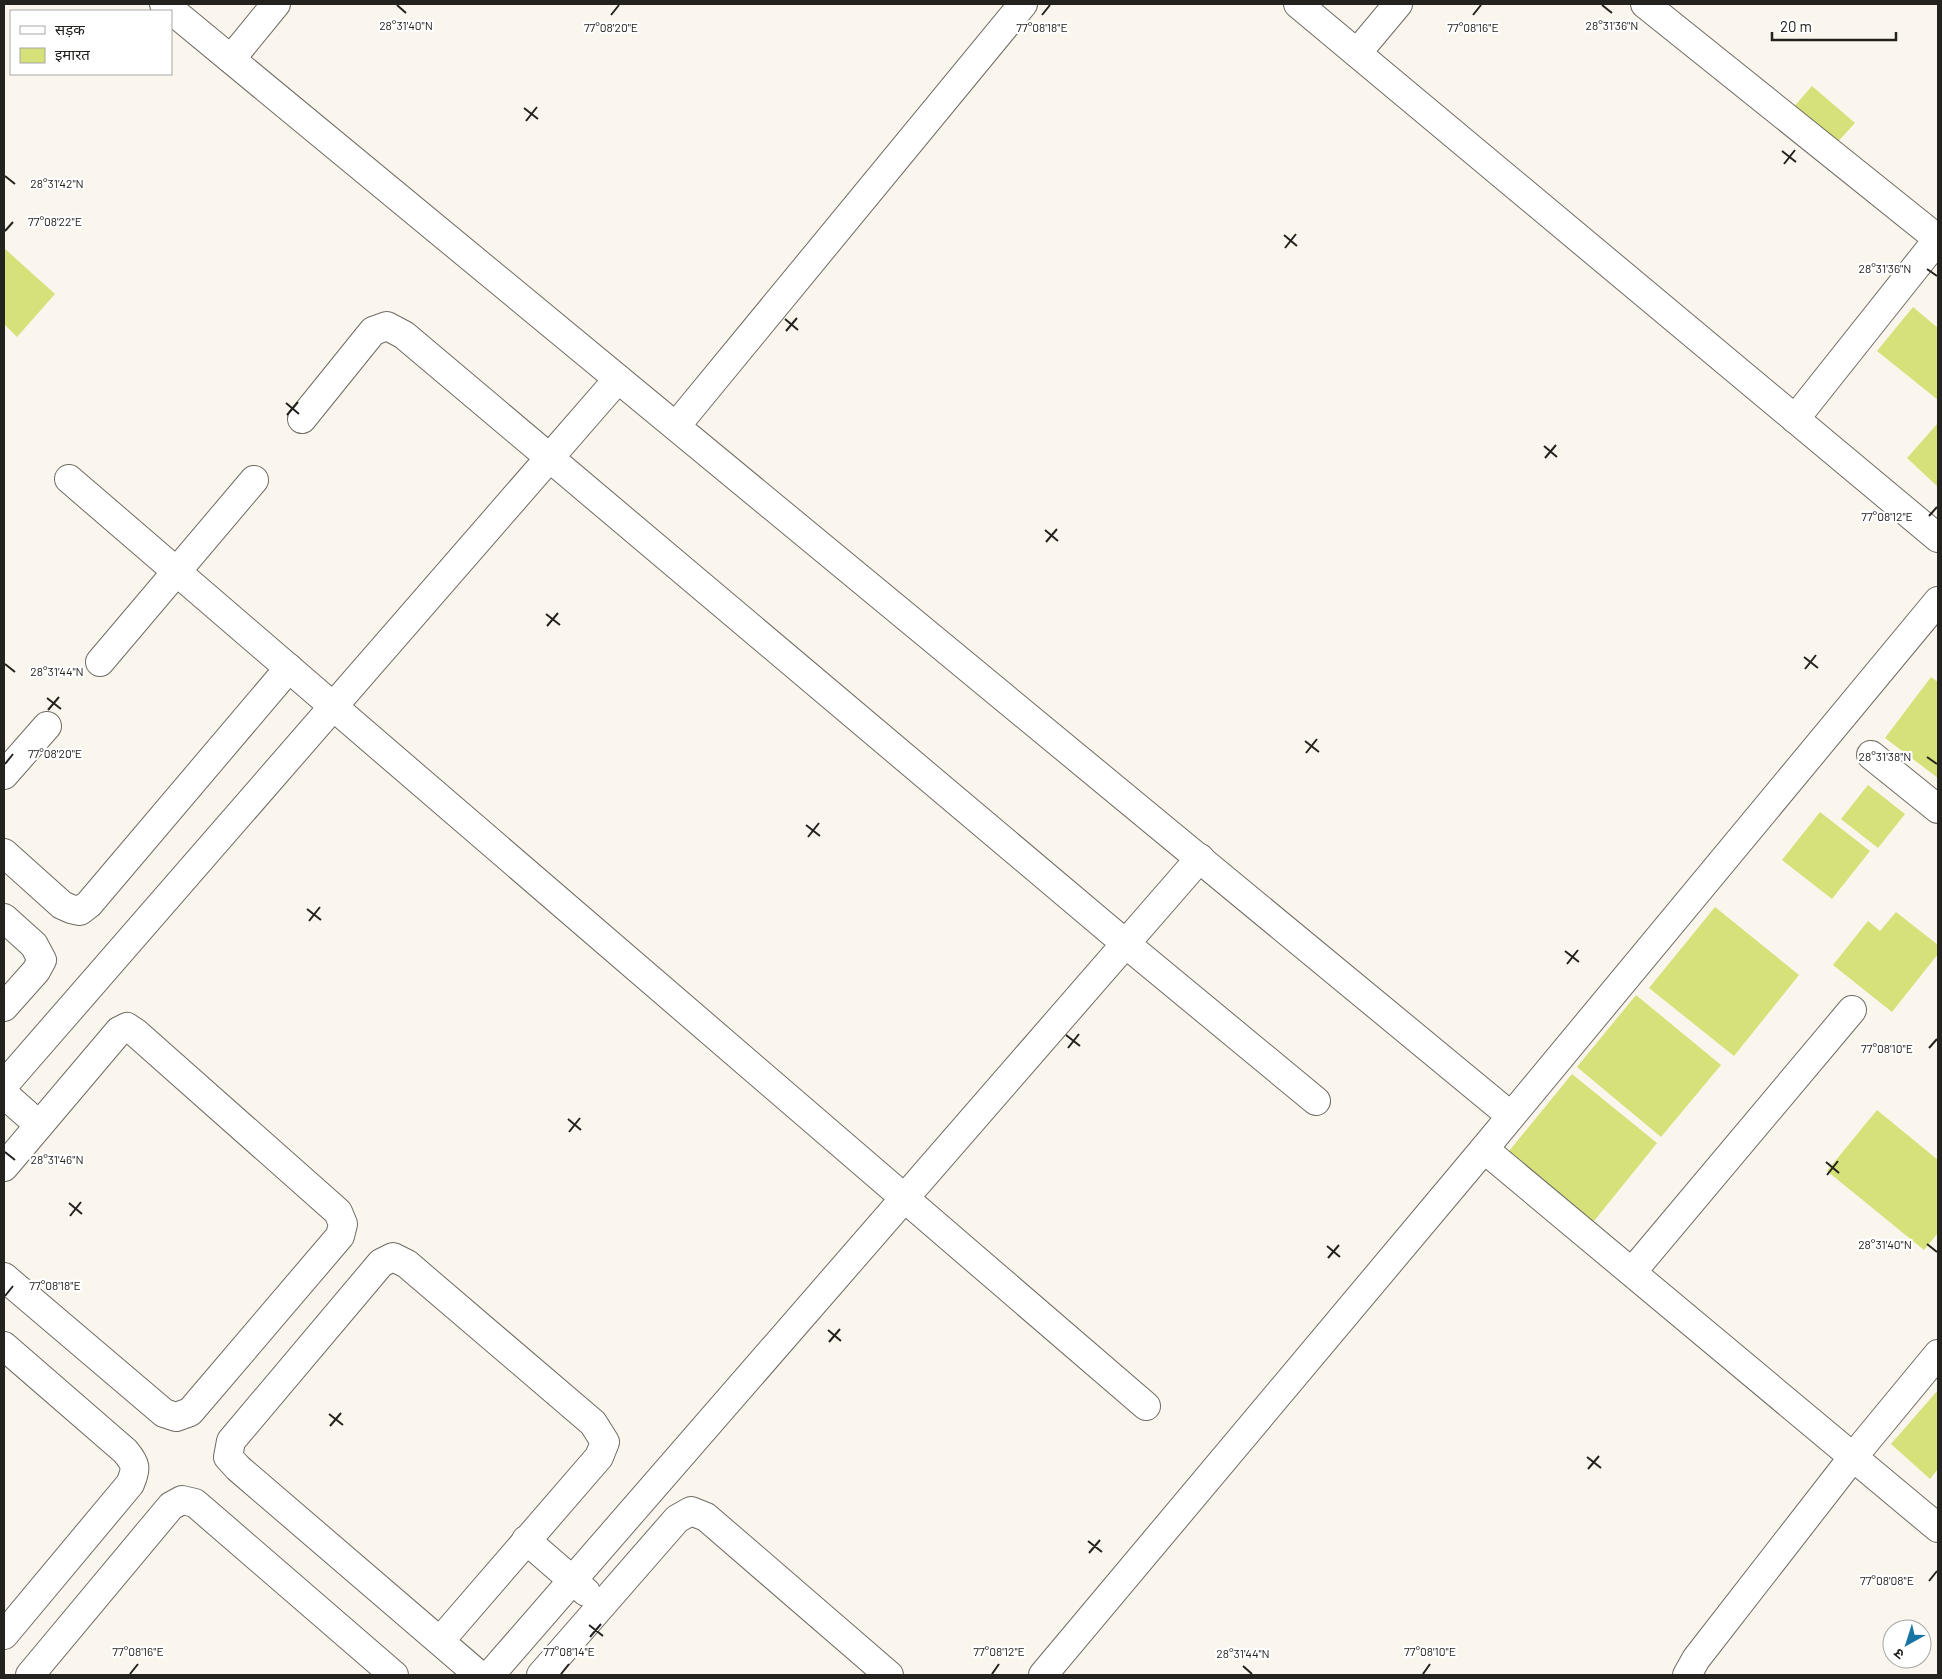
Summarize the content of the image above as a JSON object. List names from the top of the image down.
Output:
{
  "legend": ["सड़क", "इमारत"],
  "scale_bar": "20 m",
  "north": "bottom left",
  "coordinates": [
    "28°31'40\"N",
    "28°31'36\"N",
    "77°08'20\"E",
    "77°08'18\"E",
    "77°08'16\"E",
    "28°31'42\"N",
    "77°08'22\"E",
    "77°08'12\"E",
    "28°31'44\"N",
    "28°31'38\"N",
    "77°08'10\"E",
    "28°31'46\"N",
    "77°08'08\"E",
    "77°08'14\"E"
  ]
}
